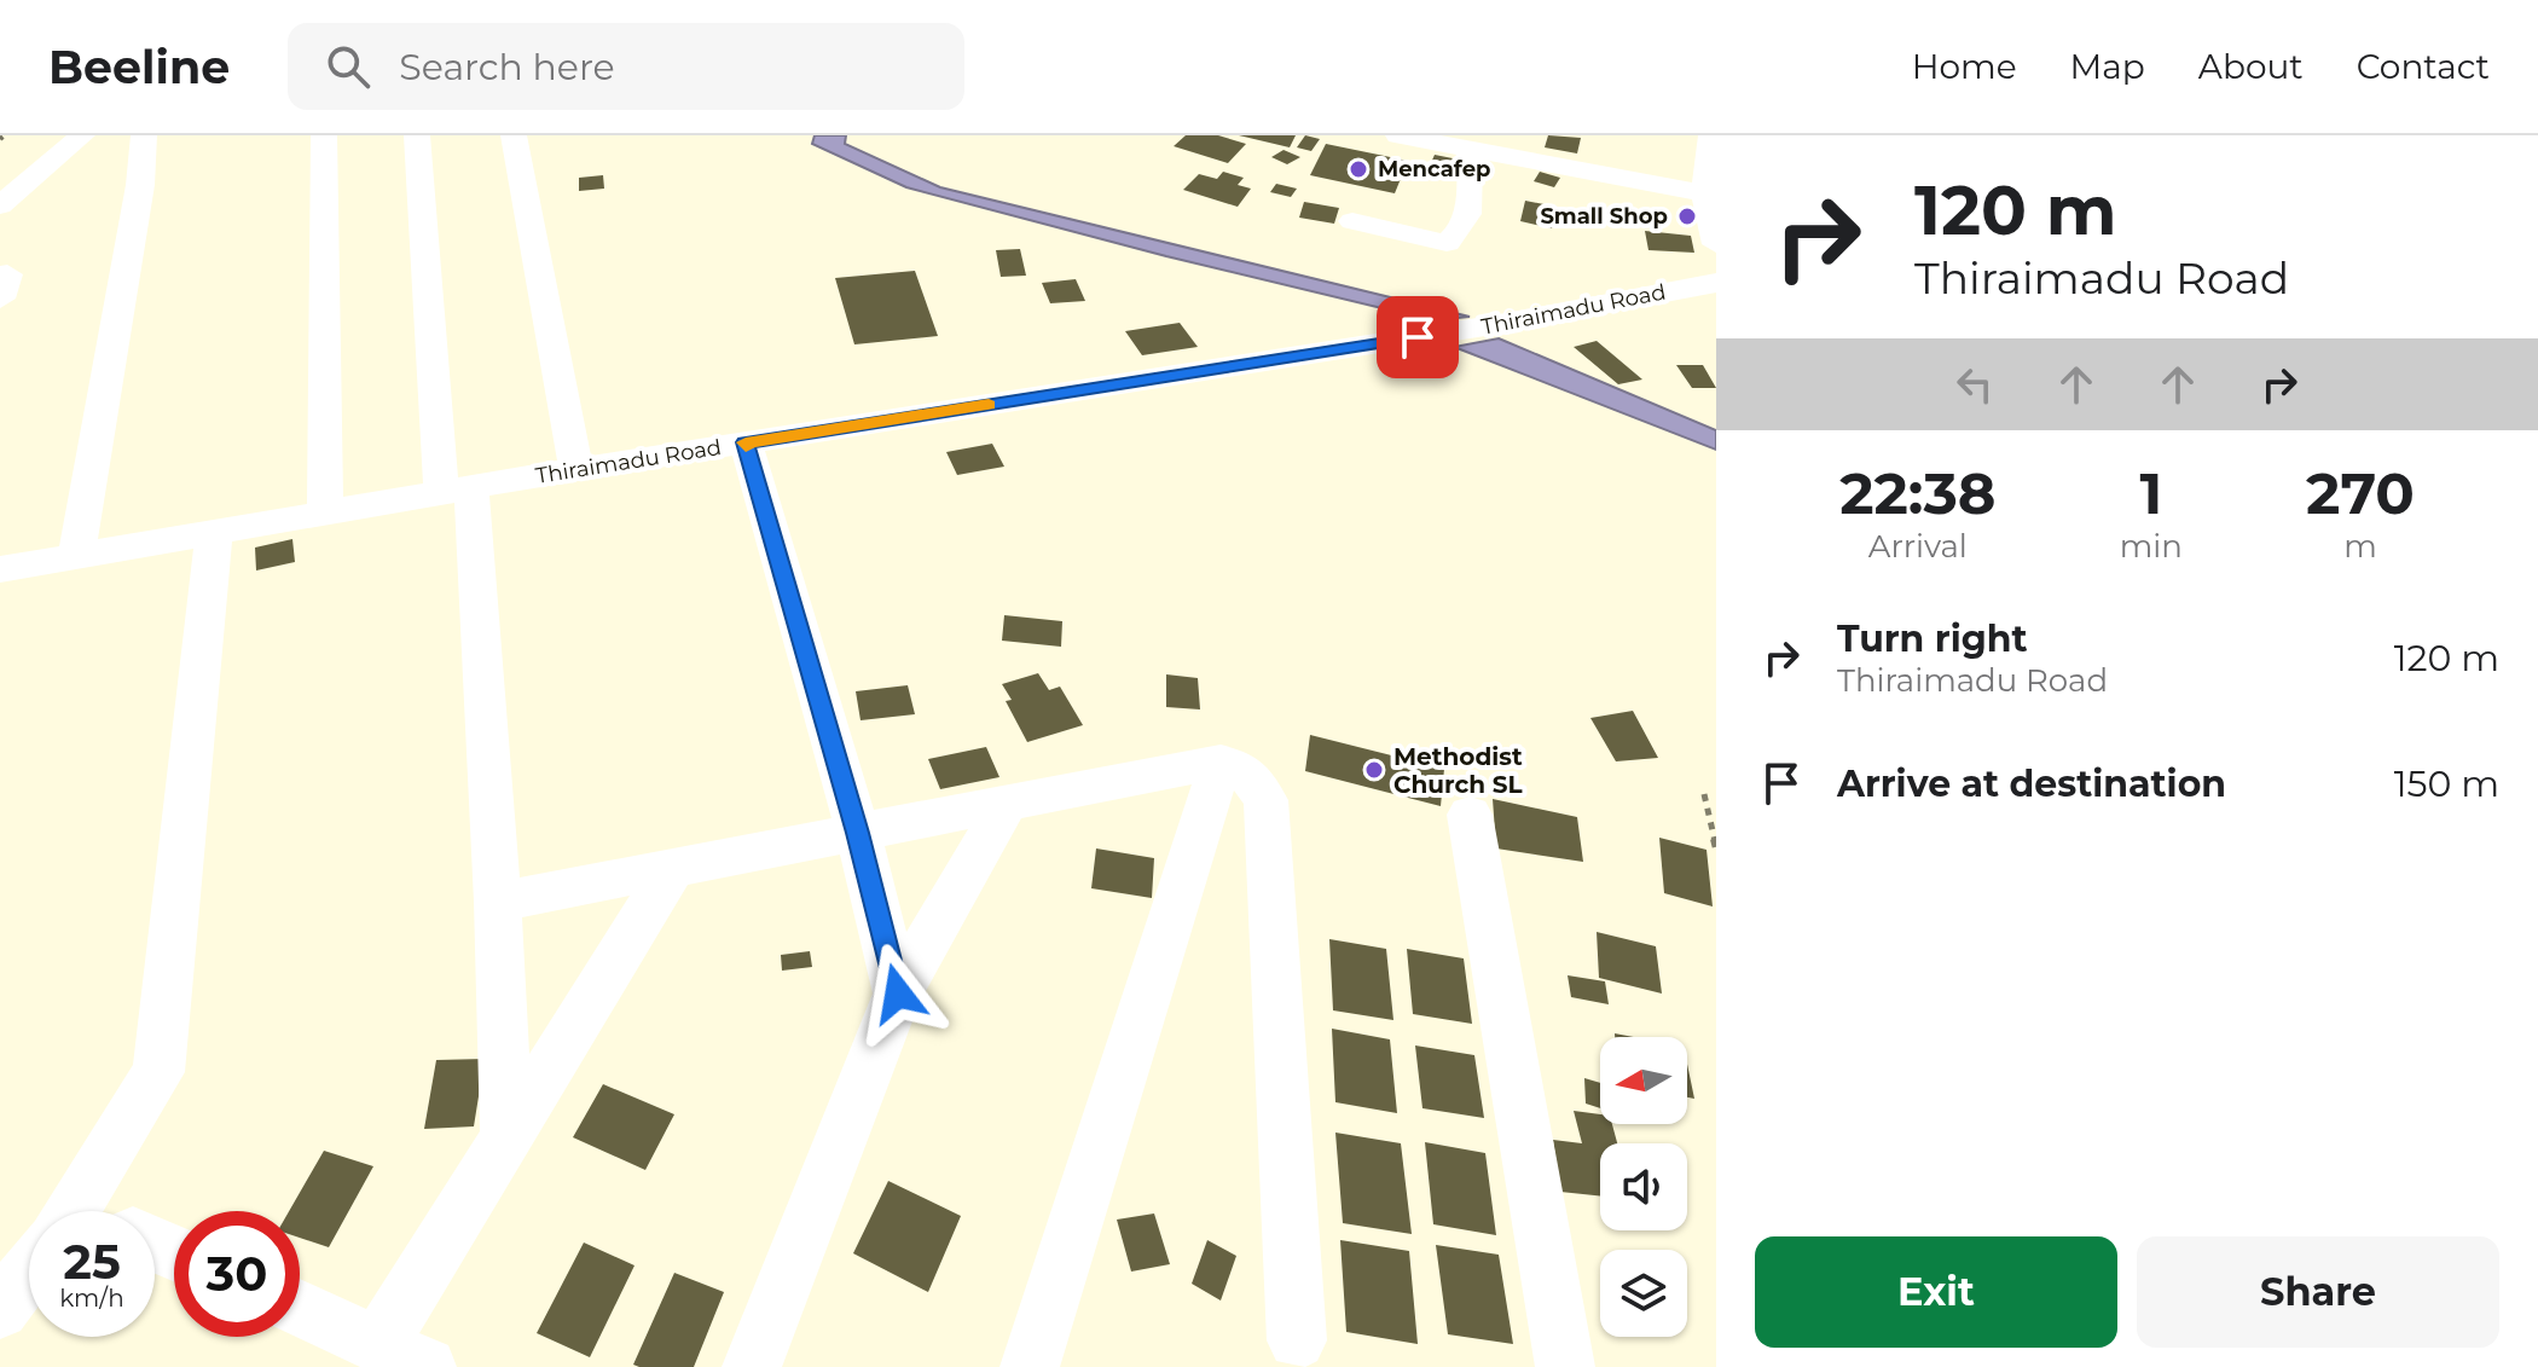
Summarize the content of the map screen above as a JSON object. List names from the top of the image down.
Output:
{
  "streets": {
    "street": ["Thiraimadu Road"]
  },
  "places": ["Mencafep", "Small Shop", "Methodist Church SL"],
  "north": "left",
  "page": {
    "header": "Beeline",
    "search": "Search here",
    "nav": [
      "Home",
      "Map",
      "About",
      "Contact"
    ],
    "turn": ["120 m", "Thiraimadu Road"],
    "eta": [
      "22:38",
      "Arrival",
      "1",
      "min",
      "270",
      "m"
    ],
    "list": [
      {
        "name": "Turn right",
        "note": "Thiraimadu Road",
        "value": "120 m"
      },
      {
        "name": "Arrive at destination",
        "value": "150 m"
      }
    ],
    "speed": "25 km/h",
    "limit": "30",
    "buttons": ["Exit", "Share"]
  }
}
